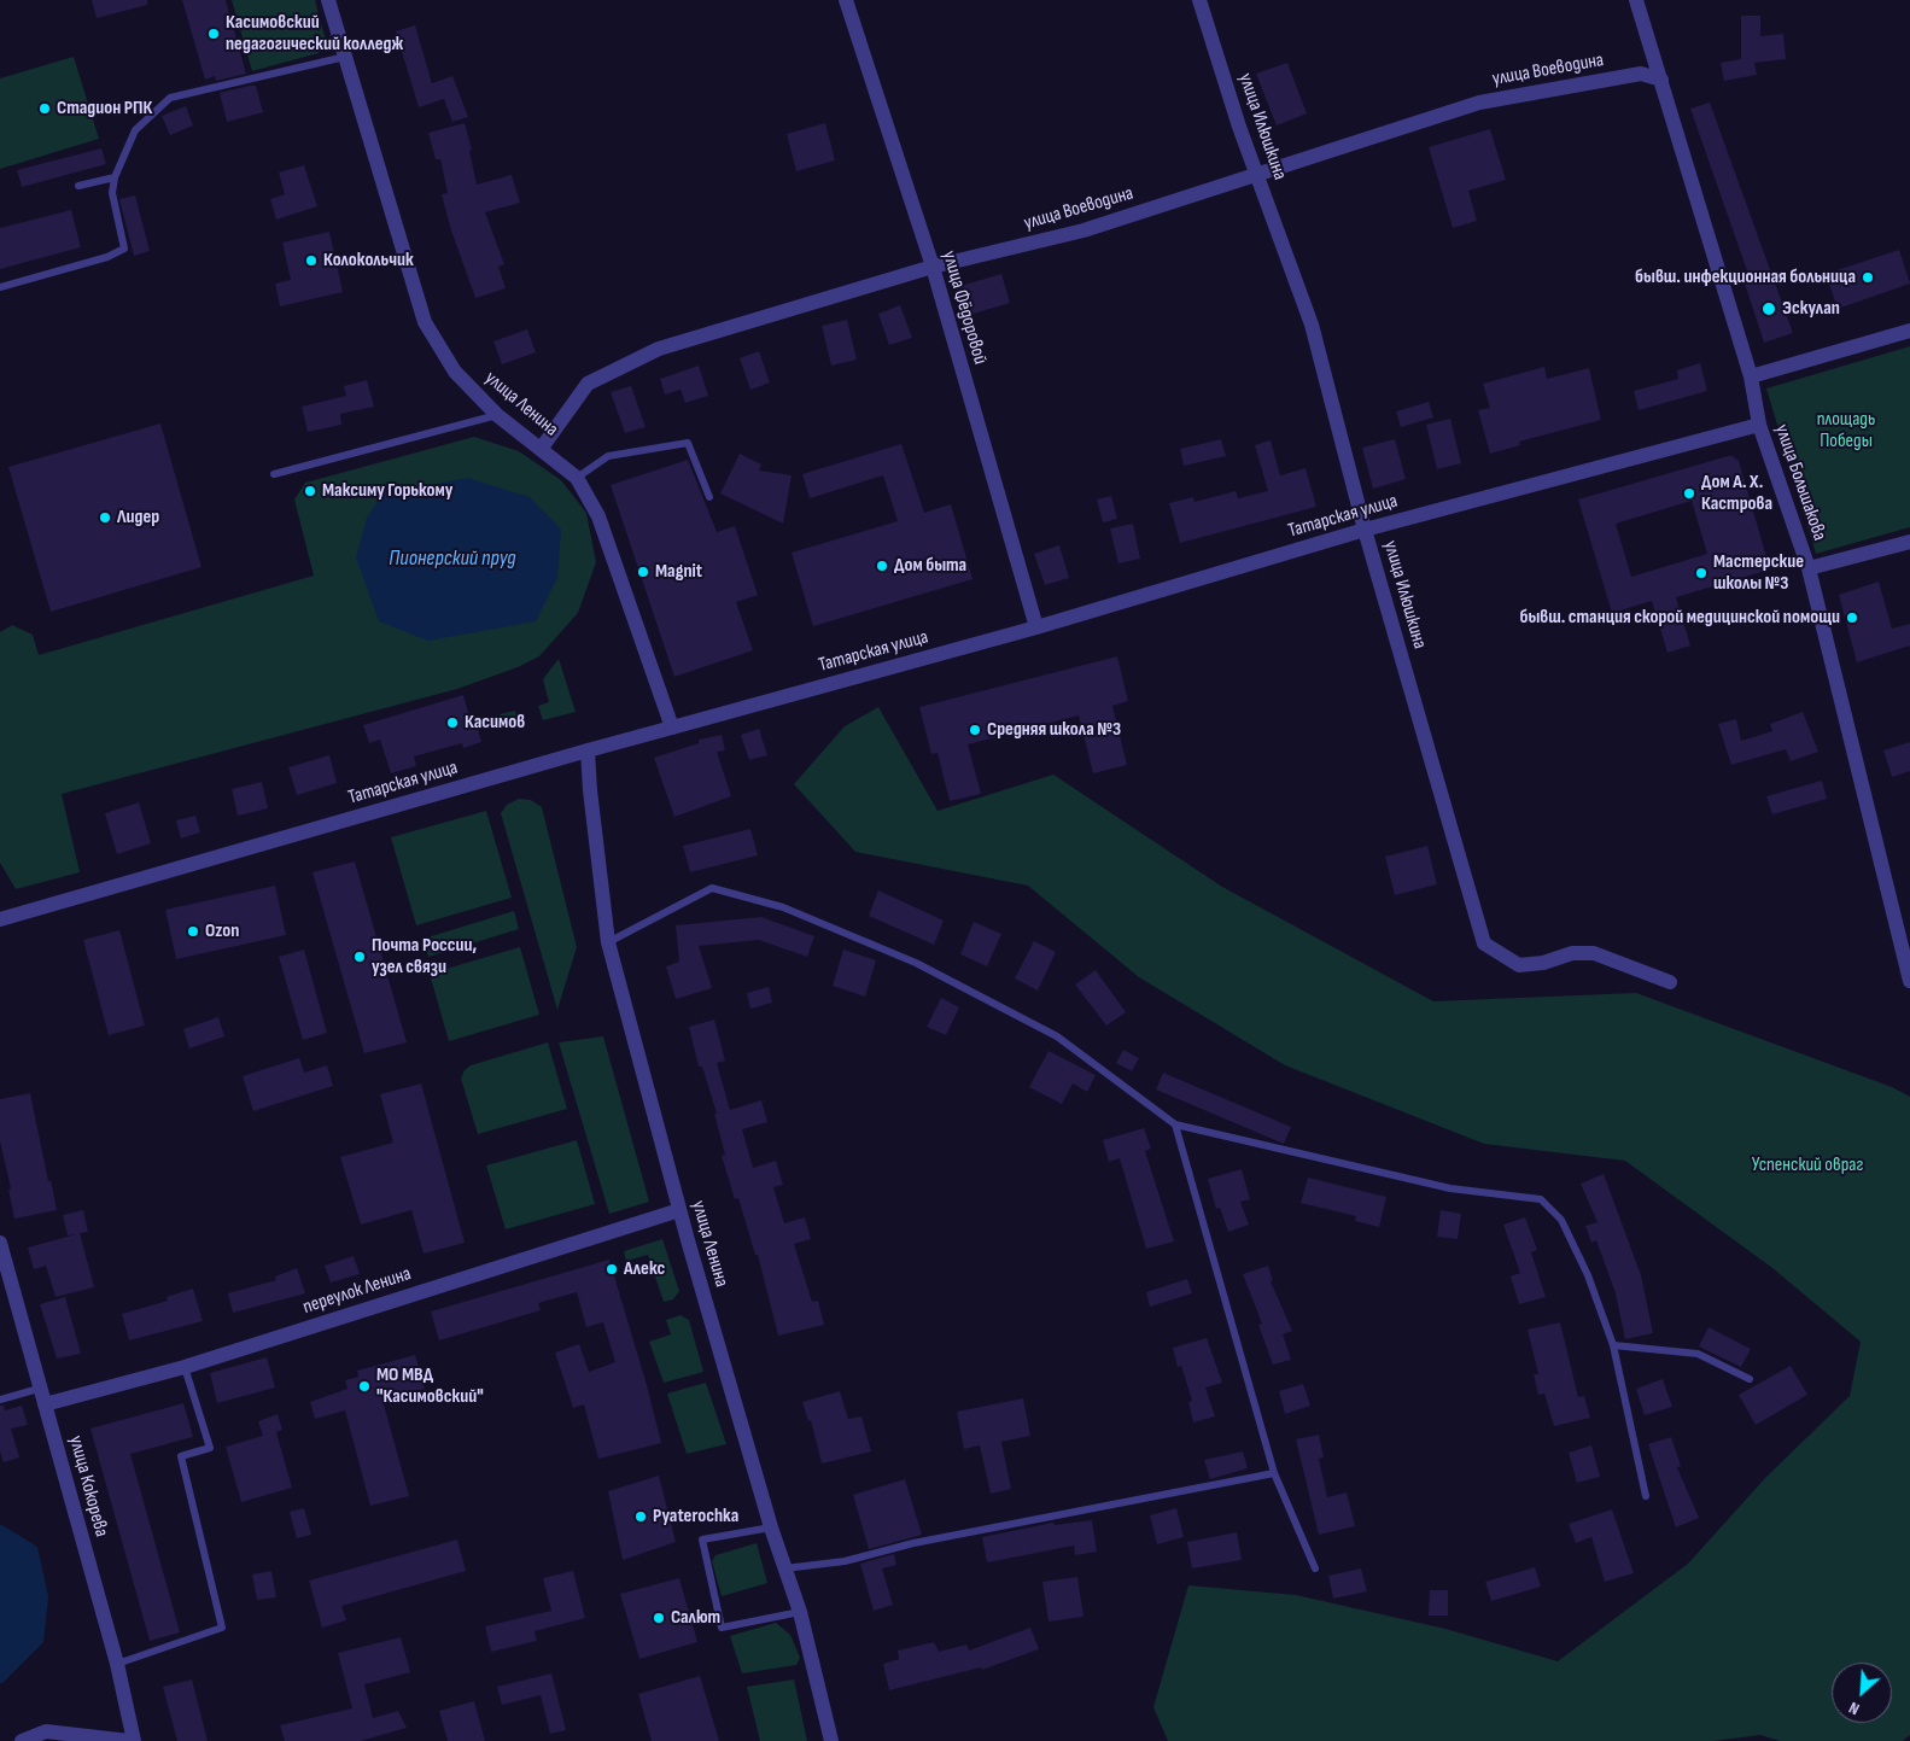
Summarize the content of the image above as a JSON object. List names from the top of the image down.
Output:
{
  "streets": {
    "street": [
      "улица Воеводина",
      "улица Илюшкина",
      "улица Фёдоровой",
      "улица Ленина",
      "улица Большакова",
      "Татарская улица",
      "переулок Ленина",
      "улица Кокорева"
    ]
  },
  "crossings": [
    ["улица Воеводина", "улица Илюшкина"],
    ["улица Воеводина", "улица Фёдоровой"],
    ["улица Воеводина", "улица Ленина"],
    ["улица Воеводина", "улица Большакова"],
    ["улица Илюшкина", "Татарская улица"],
    ["улица Фёдоровой", "Татарская улица"],
    ["улица Ленина", "Татарская улица"],
    ["улица Ленина", "переулок Ленина"],
    ["улица Большакова", "Татарская улица"],
    ["переулок Ленина", "улица Кокорева"]
  ],
  "water": ["Пионерский пруд"],
  "parks": ["площадь Победы", "Успенский овраг"],
  "places": [
    "Касимовский педагогический колледж",
    "Стадион РПК",
    "Колокольчик",
    "бывш. инфекционная больница",
    "Эскулап",
    "Максиму Горькому",
    "Дом А. Х. Кастрова",
    "Лидер",
    "Дом быта",
    "Magnit",
    "Мастерские школы №3",
    "бывш. станция скорой медицинской помощи",
    "Касимов",
    "Средняя школа №3",
    "Ozon",
    "Почта России, узел связи",
    "Алекс",
    "МО МВД \"Касимовский\"",
    "Pyaterochka",
    "Салют"
  ],
  "north": "bottom left"
}
